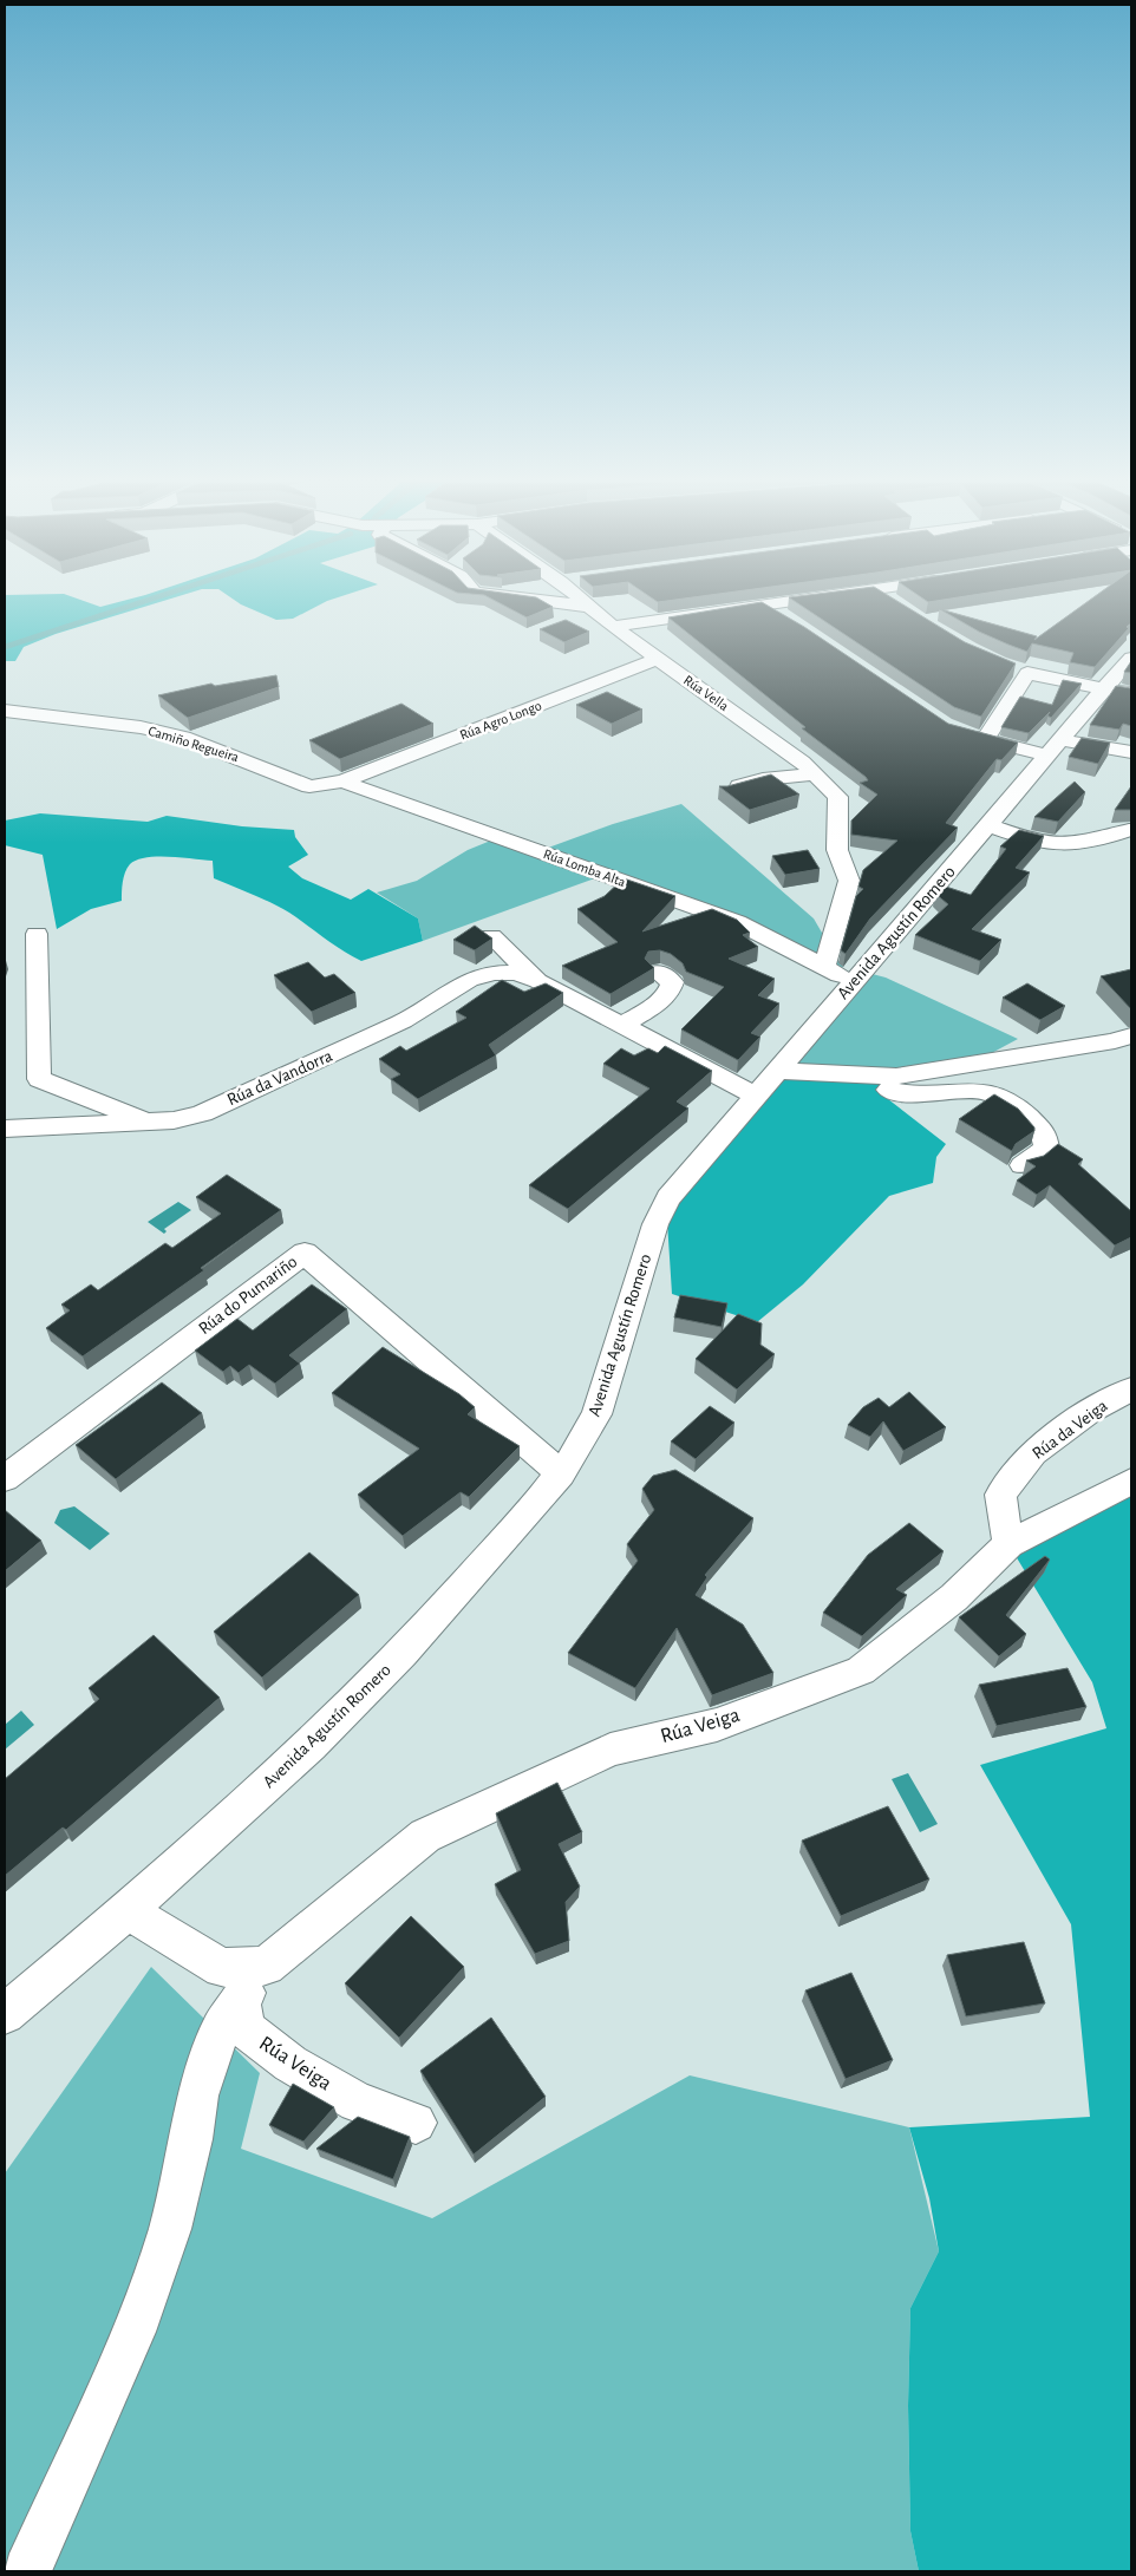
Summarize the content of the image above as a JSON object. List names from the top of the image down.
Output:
{
  "streets": {
    "street": [
      "Rúa Vella",
      "Rúa Agro Longo",
      "Camiño Regueira",
      "Rúa Lomba Alta",
      "Avenida Agustín Romero",
      "Rúa da Vandorra",
      "Rúa do Pumariño",
      "Rúa da Veiga",
      "Rúa Veiga"
    ]
  },
  "crossings": [
    ["Rúa Vella", "Rúa Agro Longo"],
    ["Rúa Vella", "Rúa Lomba Alta"],
    ["Rúa Agro Longo", "Camiño Regueira"],
    ["Rúa Agro Longo", "Rúa Lomba Alta"],
    ["Camiño Regueira", "Rúa Lomba Alta"],
    ["Rúa Lomba Alta", "Avenida Agustín Romero"],
    ["Avenida Agustín Romero", "Rúa da Vandorra"],
    ["Avenida Agustín Romero", "Rúa do Pumariño"],
    ["Rúa da Veiga", "Rúa Veiga"]
  ]
}
